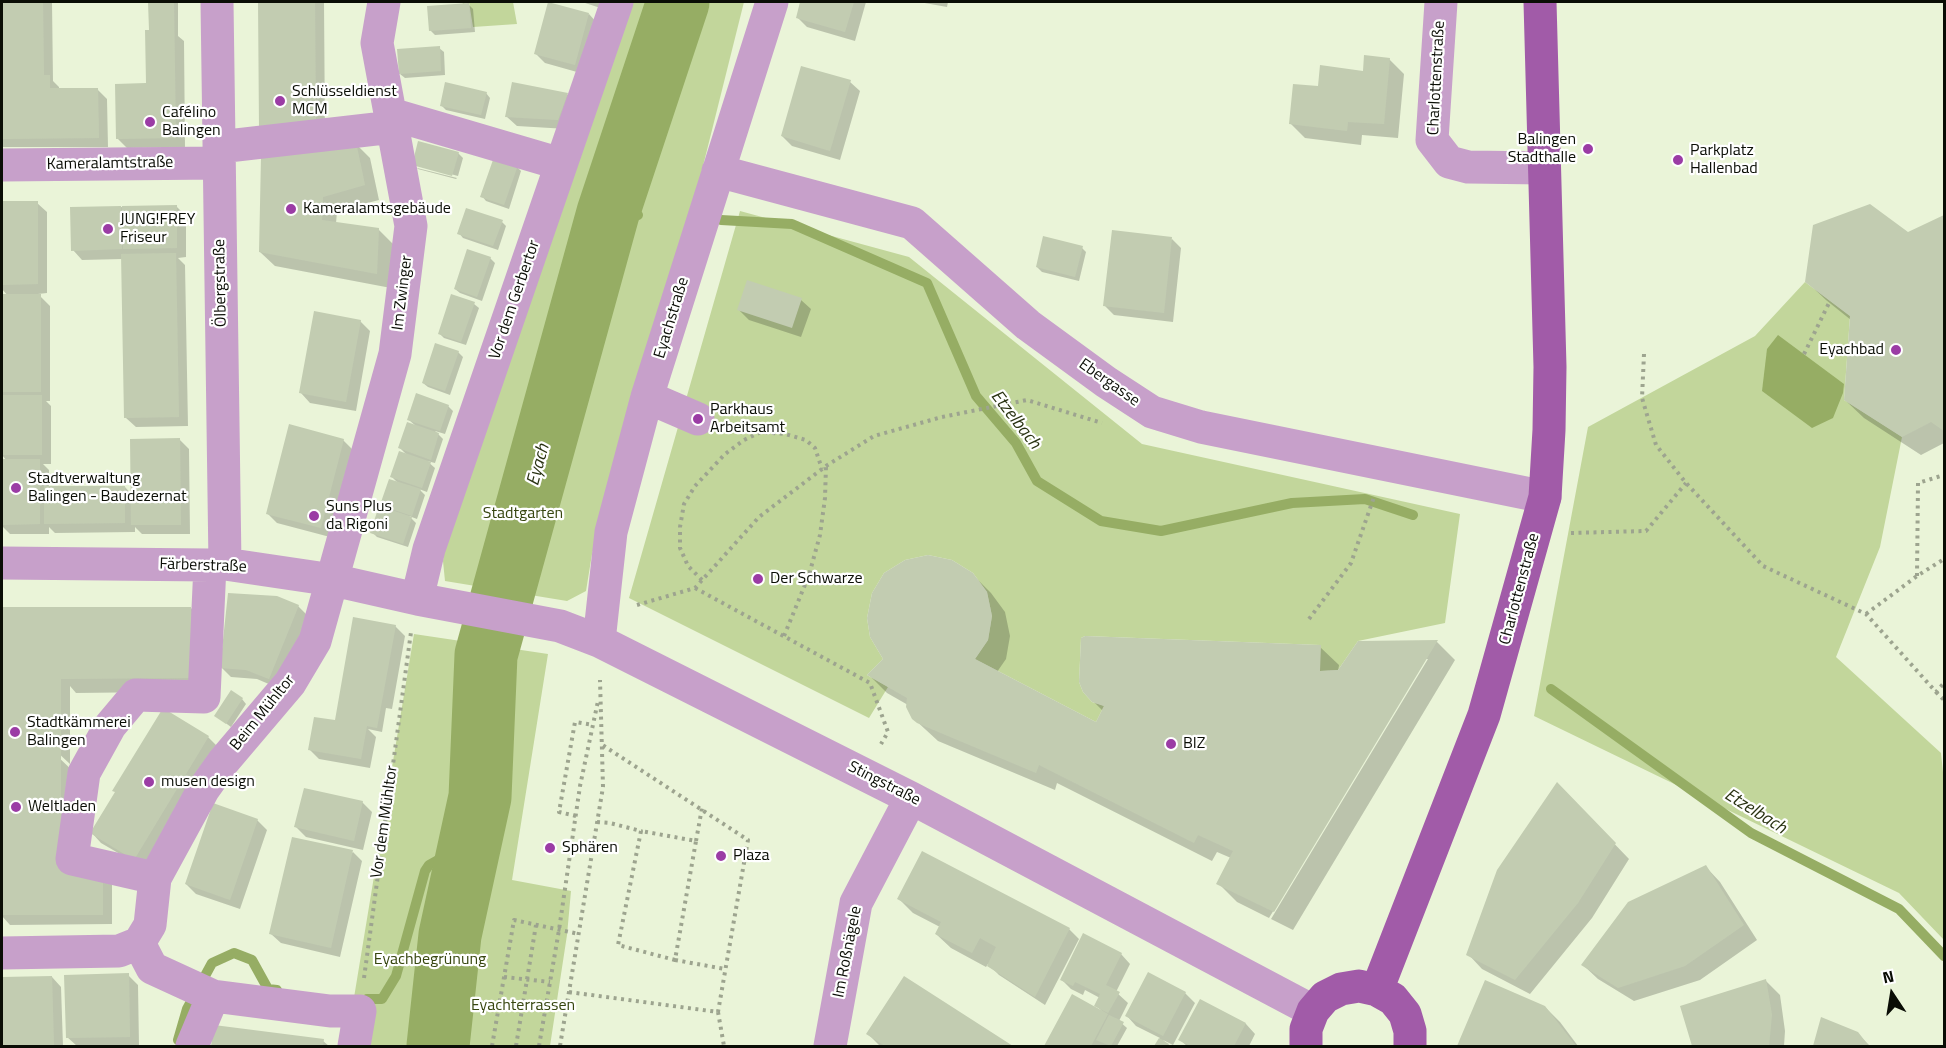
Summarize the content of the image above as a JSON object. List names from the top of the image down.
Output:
{
  "streets": {
    "main road": ["Charlottenstraße"],
    "street": [
      "Kameralamtstraße",
      "Ölbergstraße",
      "Im Zwinger",
      "Vor dem Gerbertor",
      "Eyachstraße",
      "Ebergasse",
      "Färberstraße",
      "Beim Mühltor",
      "Stingstraße",
      "Im Roßnägele"
    ],
    "path": ["Vor dem Mühltor"]
  },
  "crossings": [
    ["Charlottenstraße", "Ebergasse"],
    ["Kameralamtstraße", "Ölbergstraße"],
    ["Kameralamtstraße", "Im Zwinger"],
    ["Ölbergstraße", "Färberstraße"],
    ["Ölbergstraße", "Beim Mühltor"],
    ["Im Zwinger", "Färberstraße"],
    ["Im Zwinger", "Beim Mühltor"],
    ["Vor dem Gerbertor", "Färberstraße"],
    ["Vor dem Gerbertor", "Stingstraße"],
    ["Eyachstraße", "Ebergasse"],
    ["Eyachstraße", "Stingstraße"],
    ["Färberstraße", "Beim Mühltor"],
    ["Färberstraße", "Stingstraße"],
    ["Stingstraße", "Im Roßnägele"]
  ],
  "water": ["Etzelbach", "Eyach"],
  "parks": ["Stadtgarten", "Eyachbegrünung", "Eyachterrassen"],
  "places": [
    "Schlüsseldienst MCM",
    "Cafélino Balingen",
    "Balingen Stadthalle",
    "Parkplatz Hallenbad",
    "Kameralamtsgebäude",
    "JUNG!FREY Friseur",
    "Eyachbad",
    "Parkhaus Arbeitsamt",
    "Stadtverwaltung Balingen - Baudezernat",
    "Suns Plus da Rigoni",
    "Der Schwarze",
    "Stadtkämmerei Balingen",
    "BIZ",
    "musen design",
    "Weltladen",
    "Sphären",
    "Plaza"
  ],
  "north": "top"
}
